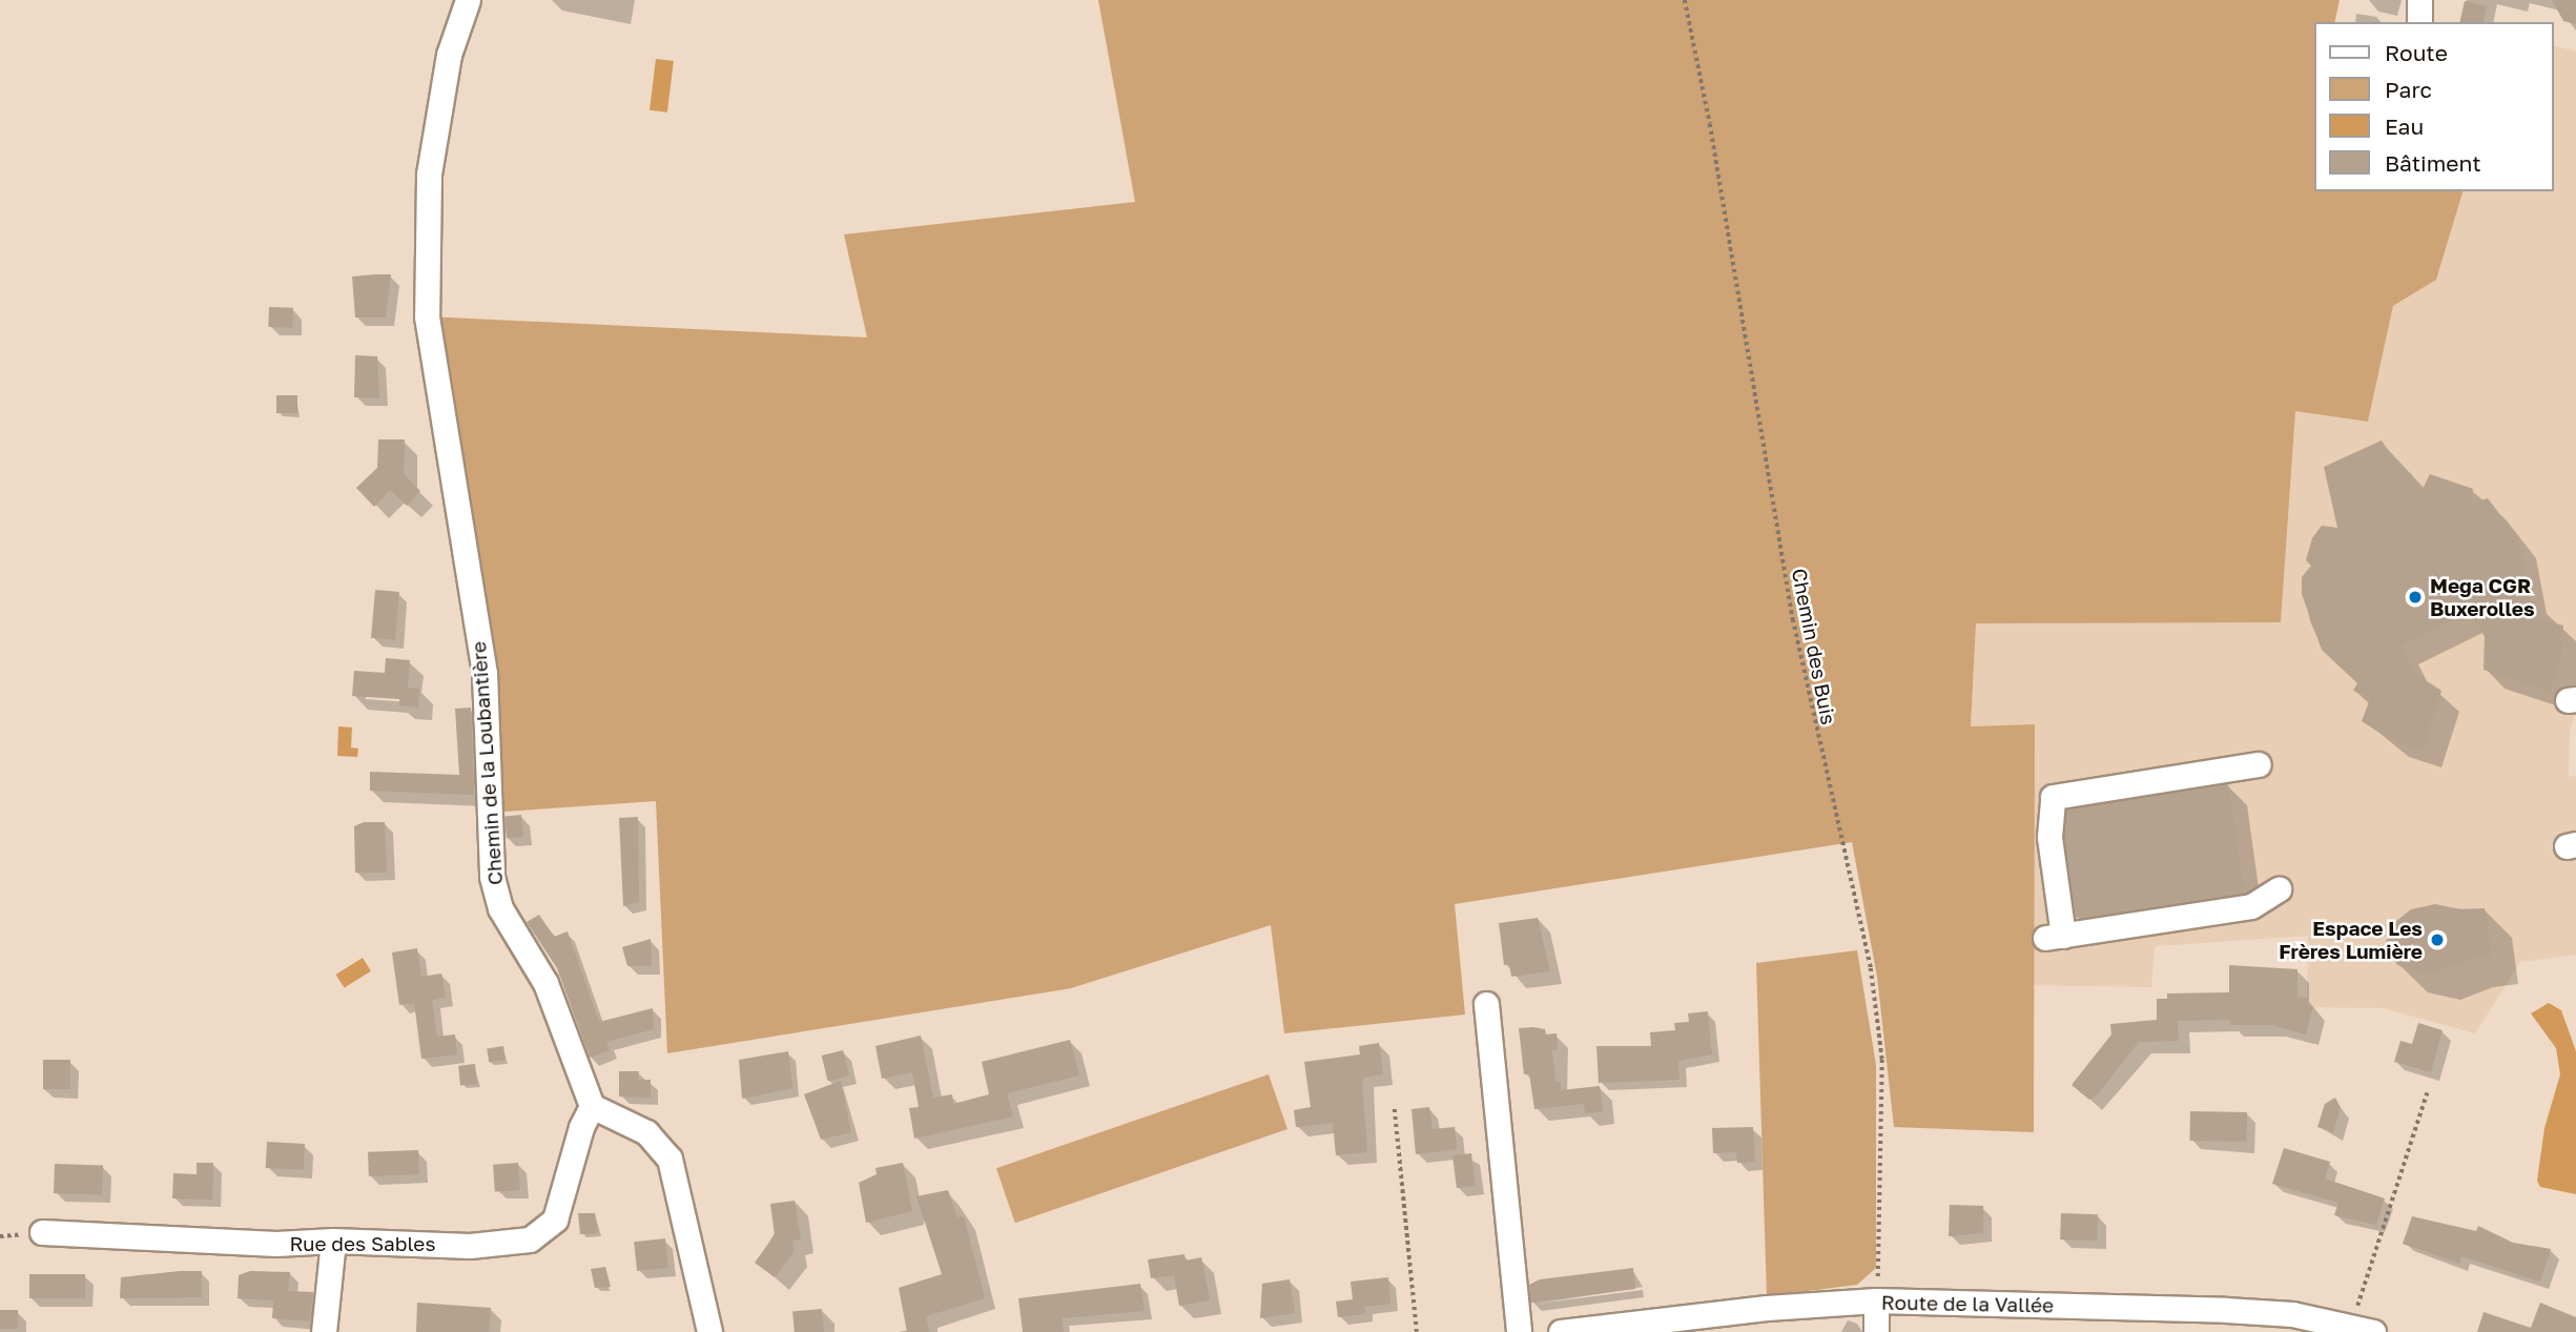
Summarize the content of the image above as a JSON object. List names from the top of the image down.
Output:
{
  "streets": {
    "street": ["Chemin de la Loubantière", "Rue des Sables", "Route de la Vallée"],
    "path": ["Chemin des Buis"]
  },
  "crossings": [
    ["Chemin des Buis", "Route de la Vallée"],
    ["Chemin de la Loubantière", "Rue des Sables"]
  ],
  "places": ["Mega CGR Buxerolles", "Espace Les Frères Lumière"],
  "legend": [
    "Route",
    "Parc",
    "Eau",
    "Bâtiment"
  ]
}
